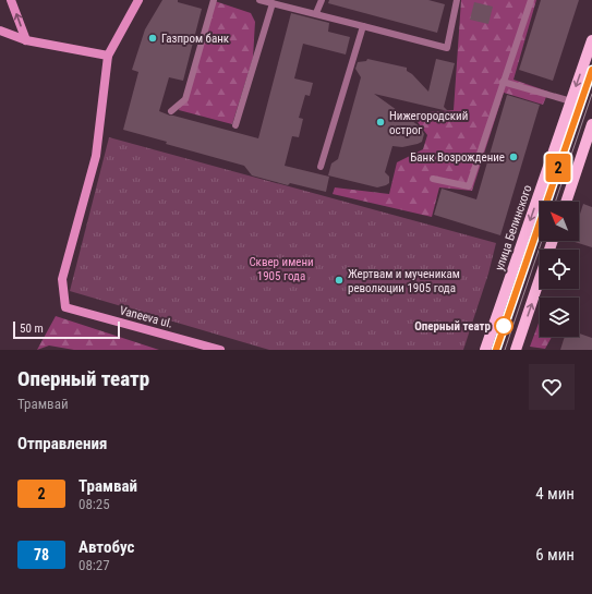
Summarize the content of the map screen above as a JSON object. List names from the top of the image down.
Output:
{
  "streets": {
    "main road": ["улица Белинского", "Vaneeva ul."]
  },
  "parks": ["Сквер имени 1905 года"],
  "places": [
    "Газпром банк",
    "Нижегородский острог",
    "Банк Возрождение",
    "Жертвам и мученикам революции 1905 года",
    "Оперный театр"
  ],
  "lines": ["tram line 2"],
  "scale_bar": "50 m",
  "north": "top left",
  "page": {
    "on_map": "2",
    "scale": "50 m",
    "heading": [
      ["Оперный театр", "Трамвай"],
      "Отправления"
    ],
    "list": [
      {
        "mark": "2",
        "name": "Трамвай",
        "note": "08:25",
        "value": "4 мин"
      },
      {
        "mark": "78",
        "name": "Автобус",
        "note": "08:27",
        "value": "6 мин"
      }
    ]
  }
}
